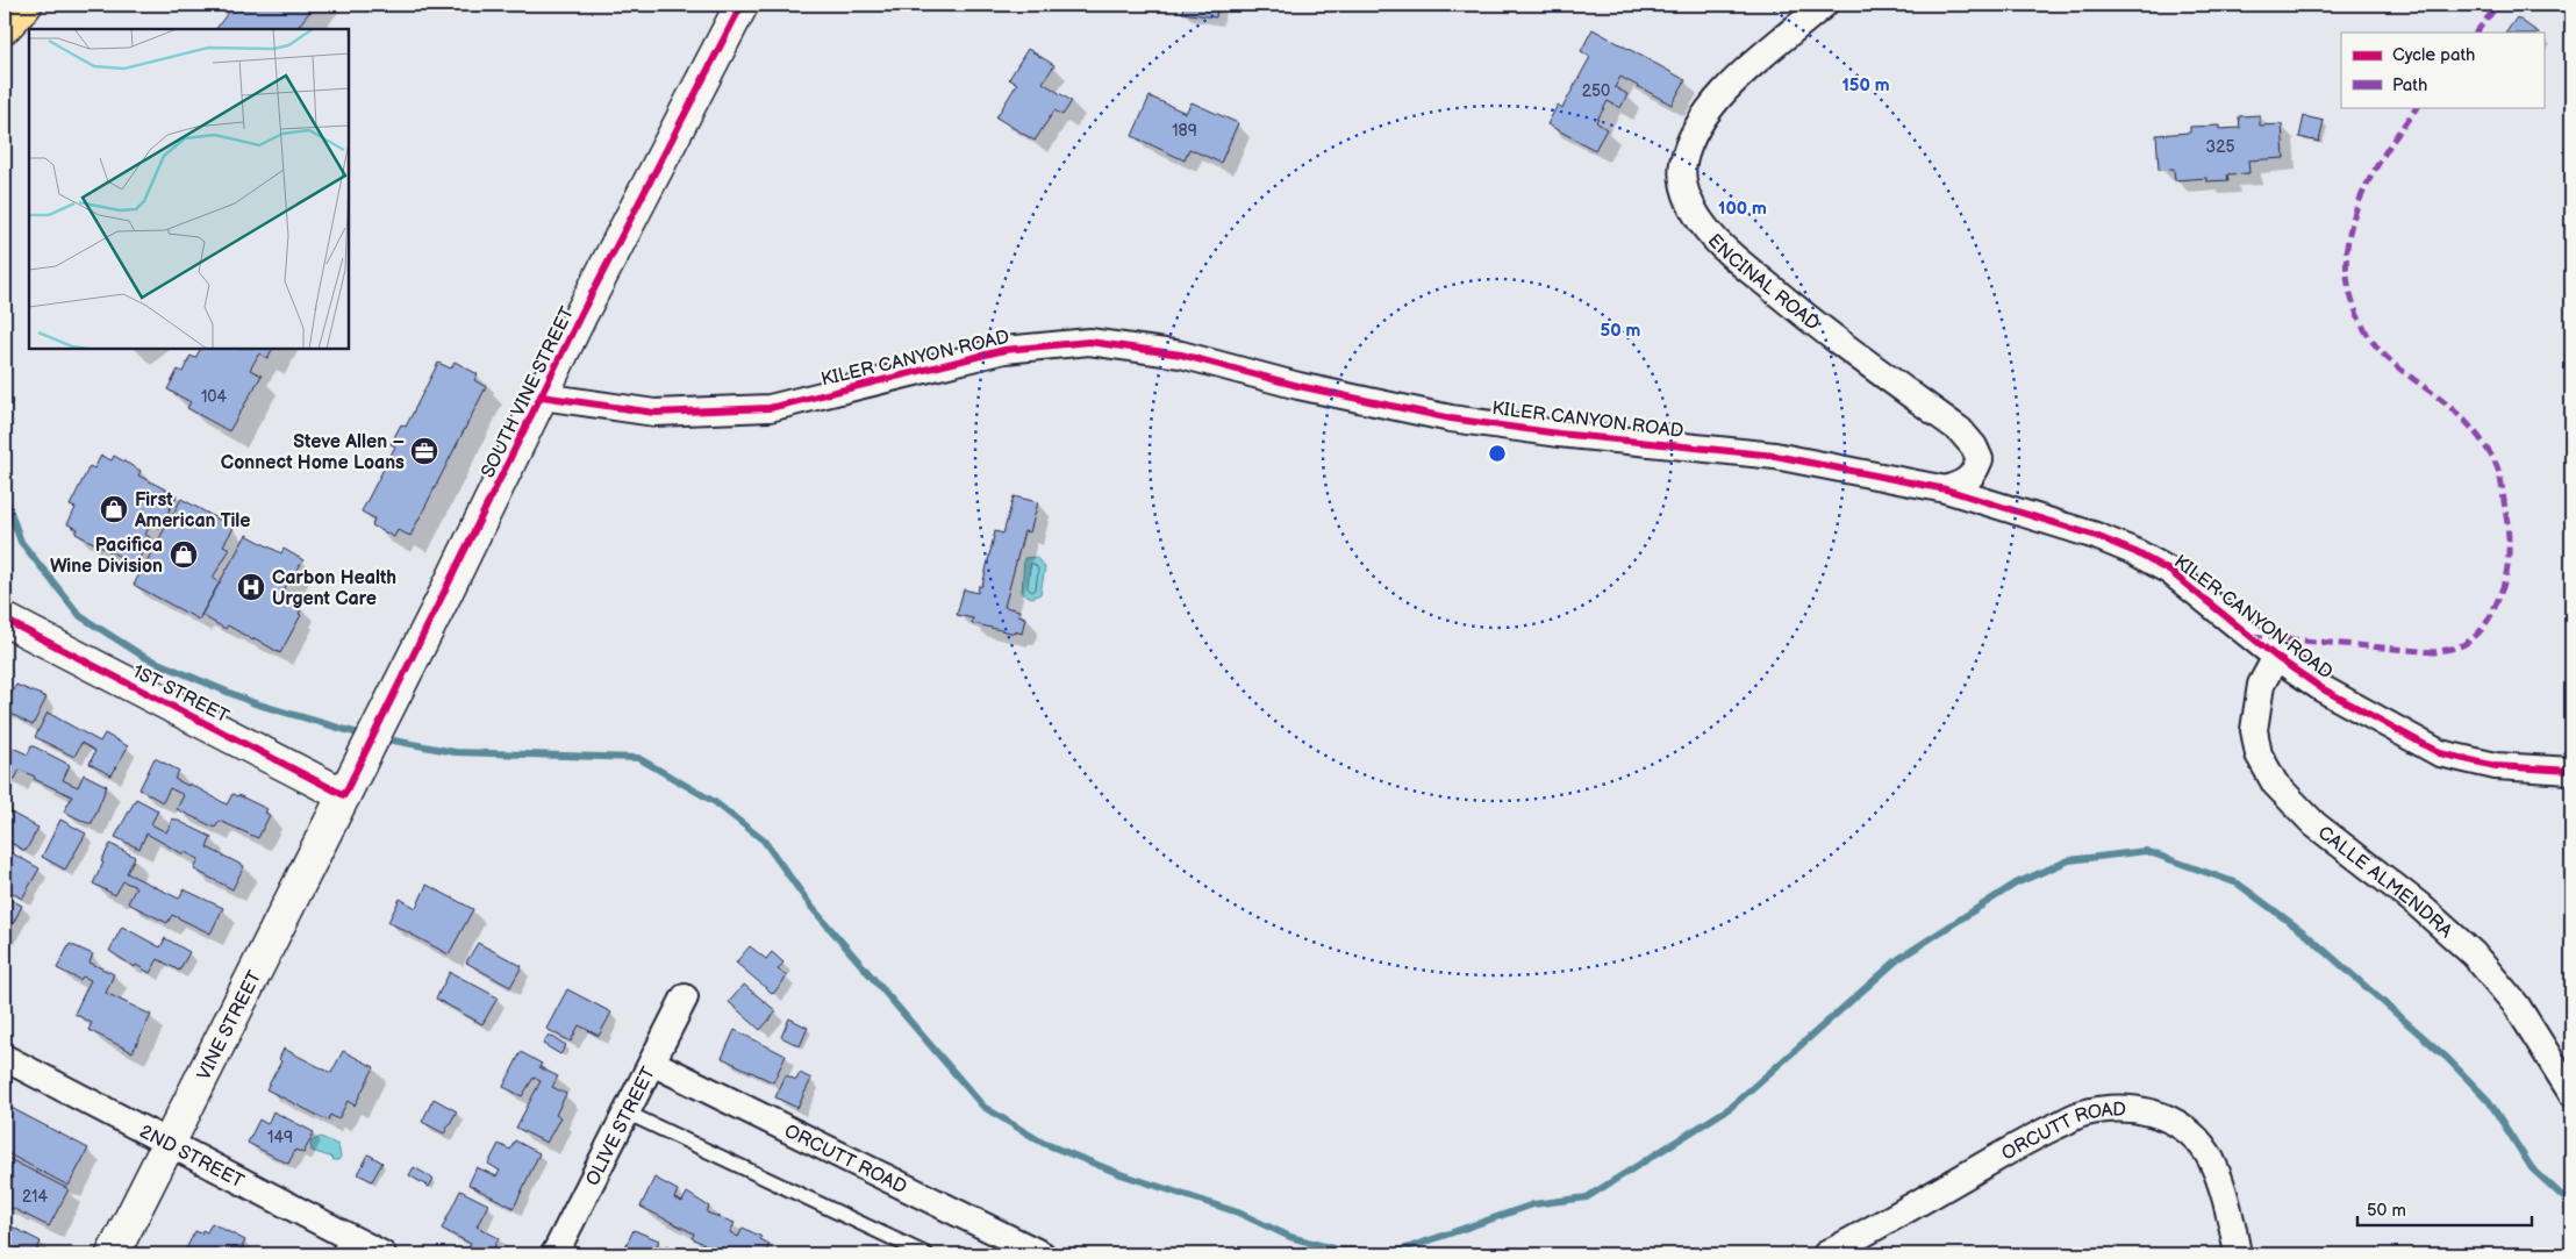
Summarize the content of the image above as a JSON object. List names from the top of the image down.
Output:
{
  "streets": {
    "street": [
      "ENCINAL ROAD",
      "KILER CANYON ROAD",
      "SOUTH VINE STREET",
      "1ST STREET",
      "CALLE ALMENDRA",
      "VINE STREET",
      "OLIVE STREET",
      "ORCUTT ROAD",
      "2ND STREET"
    ]
  },
  "crossings": [
    ["ENCINAL ROAD", "KILER CANYON ROAD"],
    ["KILER CANYON ROAD", "SOUTH VINE STREET"],
    ["KILER CANYON ROAD", "CALLE ALMENDRA"],
    ["SOUTH VINE STREET", "1ST STREET"],
    ["SOUTH VINE STREET", "VINE STREET"],
    ["1ST STREET", "VINE STREET"],
    ["VINE STREET", "2ND STREET"],
    ["OLIVE STREET", "ORCUTT ROAD"]
  ],
  "places": {
    "office": ["Steve Allen – Connect Home Loans"],
    "shop": ["First American Tile", "Pacifica Wine Division"],
    "hospital": ["Carbon Health Urgent Care"]
  },
  "house_numbers": [
    "250",
    "189",
    "325",
    "104",
    "149",
    "214"
  ],
  "legend": ["Cycle path", "Path"],
  "scale_bar": "50 m",
  "rings": ["150 m", "100 m", "50 m"]
}
